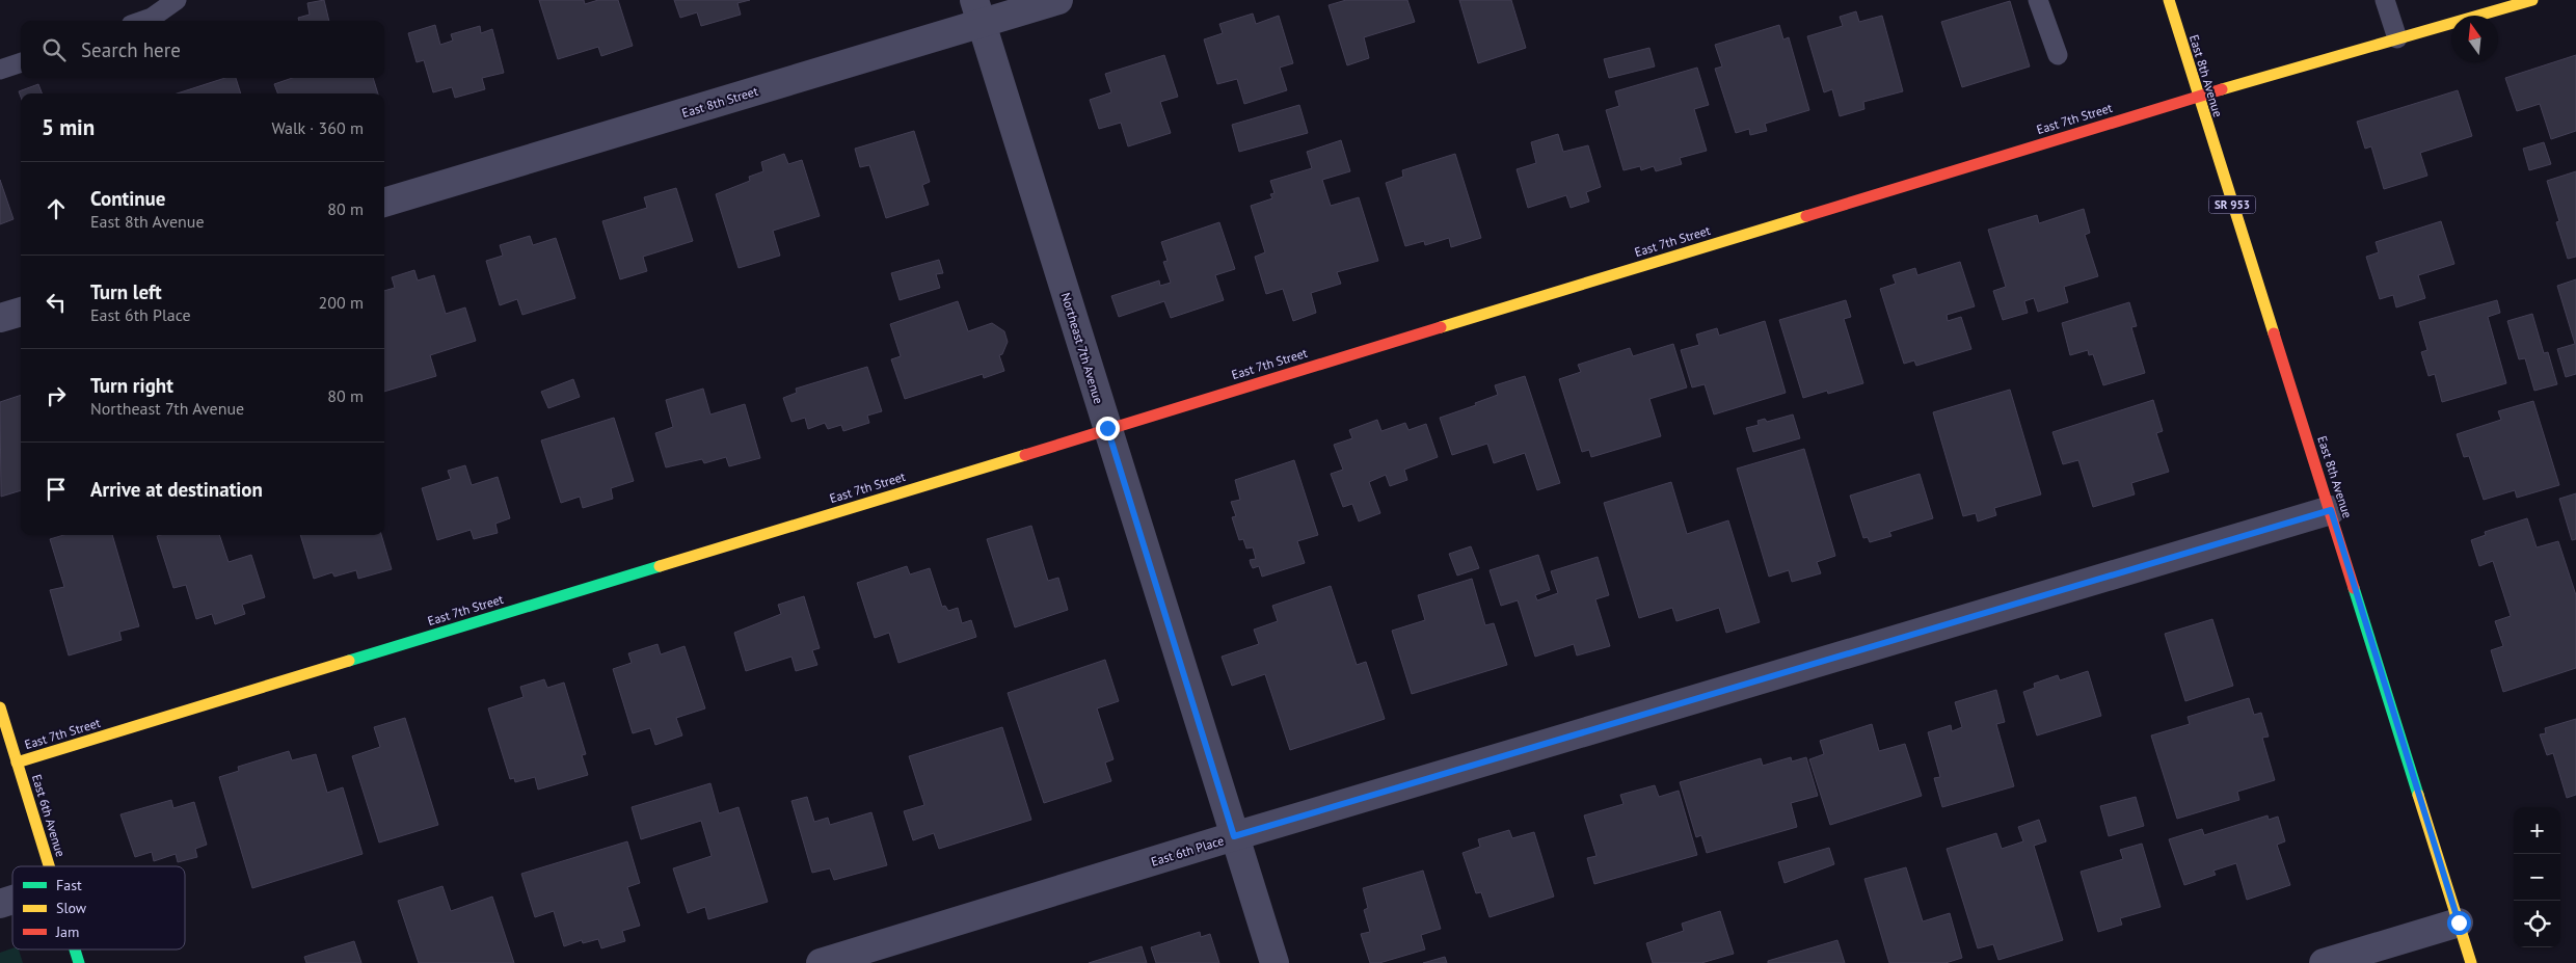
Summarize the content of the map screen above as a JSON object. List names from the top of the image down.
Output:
{
  "streets": {
    "street": [
      "East 8th Avenue",
      "East 8th Street",
      "East 7th Street",
      "SR 953",
      "Northeast 7th Avenue",
      "East 6th Avenue",
      "East 6th Place"
    ]
  },
  "crossings": [
    ["East 8th Avenue", "East 7th Street"],
    ["East 8th Avenue", "East 6th Place"],
    ["East 8th Street", "Northeast 7th Avenue"],
    ["East 7th Street", "Northeast 7th Avenue"],
    ["East 7th Street", "East 6th Avenue"],
    ["Northeast 7th Avenue", "East 6th Place"]
  ],
  "legend": ["Fast", "Slow", "Jam"],
  "north": "top",
  "page": {
    "search": "Search here",
    "heading": ["5 min", "Walk · 360 m"],
    "list": [
      ["Continue", "East 8th Avenue", "80 m"],
      ["Turn left", "East 6th Place", "200 m"],
      ["Turn right", "Northeast 7th Avenue", "80 m"],
      "Arrive at destination"
    ],
    "map_buttons": ["+", "−"]
  }
}
